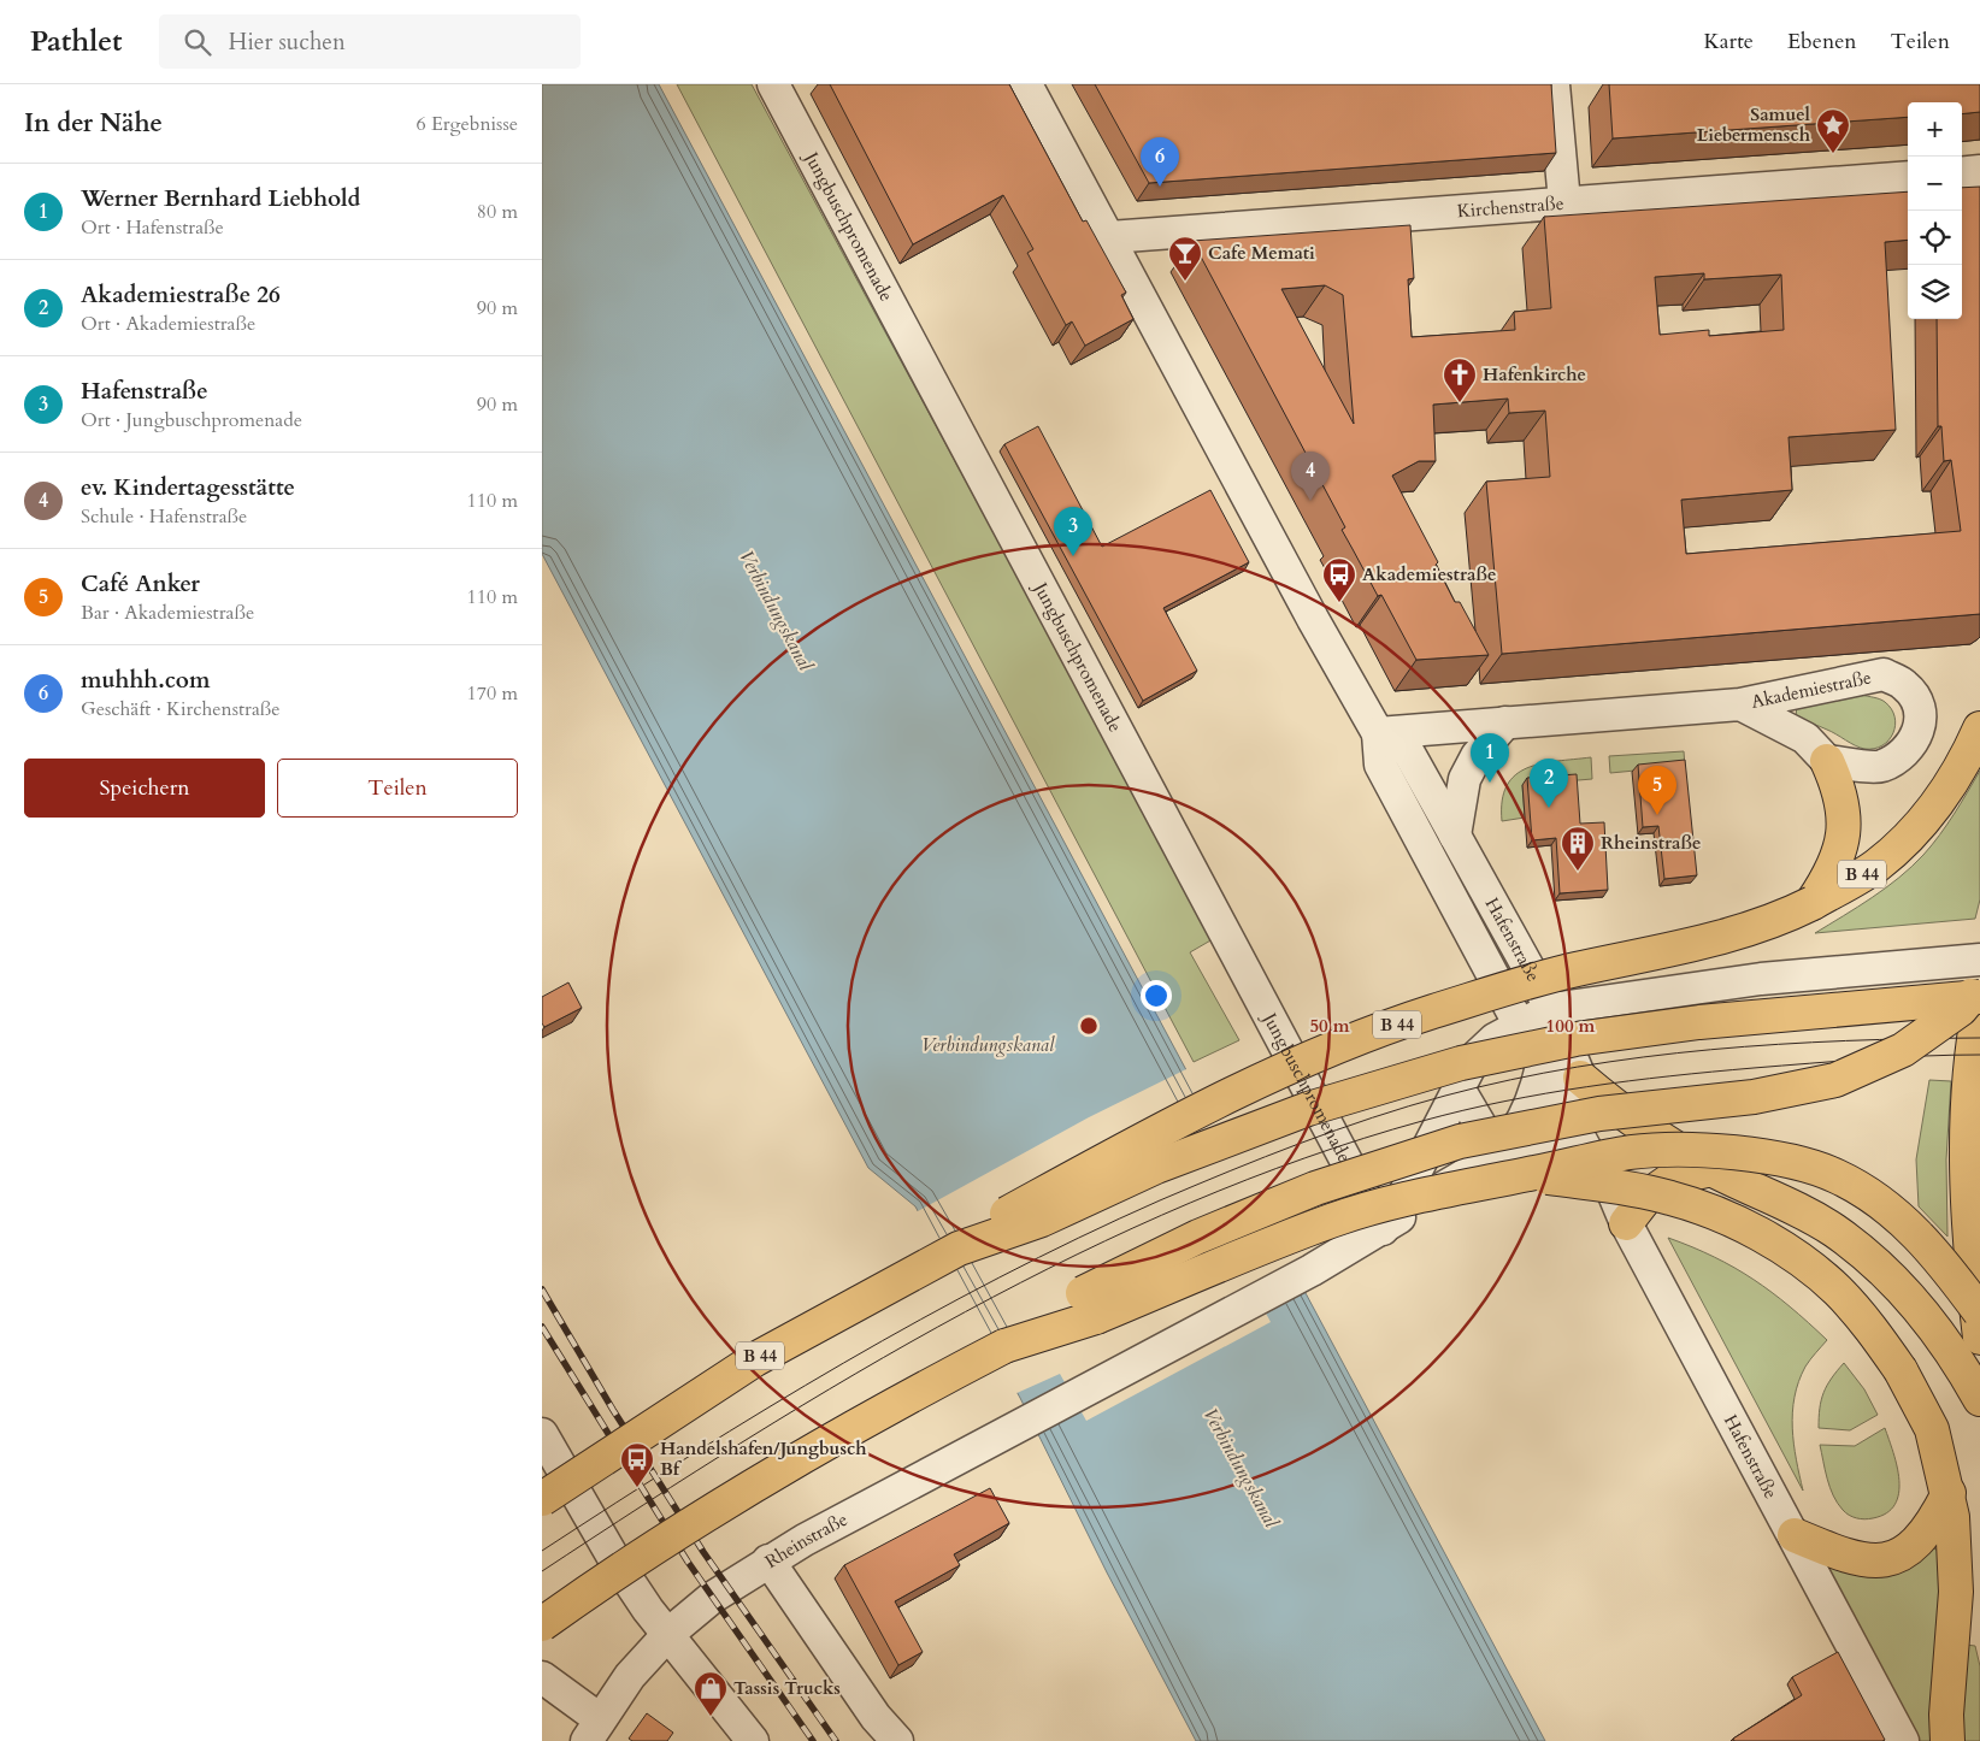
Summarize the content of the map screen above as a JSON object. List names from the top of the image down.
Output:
{
  "streets": {
    "main road": ["B 44"],
    "street": [
      "Kirchenstraße",
      "Jungbuschpromenade",
      "Akademiestraße",
      "Hafenstraße",
      "Rheinstraße"
    ]
  },
  "crossings": [
    ["Kirchenstraße", "Hafenstraße"],
    ["Jungbuschpromenade", "Rheinstraße"],
    ["Akademiestraße", "Hafenstraße"]
  ],
  "water": ["Verbindungskanal"],
  "places": {
    "place": ["Samuel Liebermensch"],
    "bar": ["Cafe Memati"],
    "church": ["Hafenkirche"],
    "bus stop": ["Akademiestraße", "Handelshafen/Jungbusch Bf"],
    "building": ["Rheinstraße"],
    "shop": ["Tassis Trucks"]
  },
  "page": {
    "header": "Pathlet",
    "search": "Hier suchen",
    "nav": ["Karte", "Ebenen", "Teilen"],
    "heading": ["In der Nähe", "6 Ergebnisse"],
    "map_buttons": ["+", "−"],
    "pins": [
      "6",
      "4",
      "3",
      "1",
      "2",
      "5"
    ],
    "list": [
      {
        "mark": "1",
        "name": "Werner Bernhard Liebhold",
        "note": "Ort · Hafenstraße",
        "value": "80 m"
      },
      {
        "mark": "2",
        "name": "Akademiestraße 26",
        "note": "Ort · Akademiestraße",
        "value": "90 m"
      },
      {
        "mark": "3",
        "name": "Hafenstraße",
        "note": "Ort · Jungbuschpromenade",
        "value": "90 m"
      },
      {
        "mark": "4",
        "name": "ev. Kindertagesstätte",
        "note": "Schule · Hafenstraße",
        "value": "110 m"
      },
      {
        "mark": "5",
        "name": "Café Anker",
        "note": "Bar · Akademiestraße",
        "value": "110 m"
      },
      {
        "mark": "6",
        "name": "muhhh.com",
        "note": "Geschäft · Kirchenstraße",
        "value": "170 m"
      }
    ],
    "buttons": ["Speichern", "Teilen"]
  },
  "rings": ["50 m", "100 m"]
}
